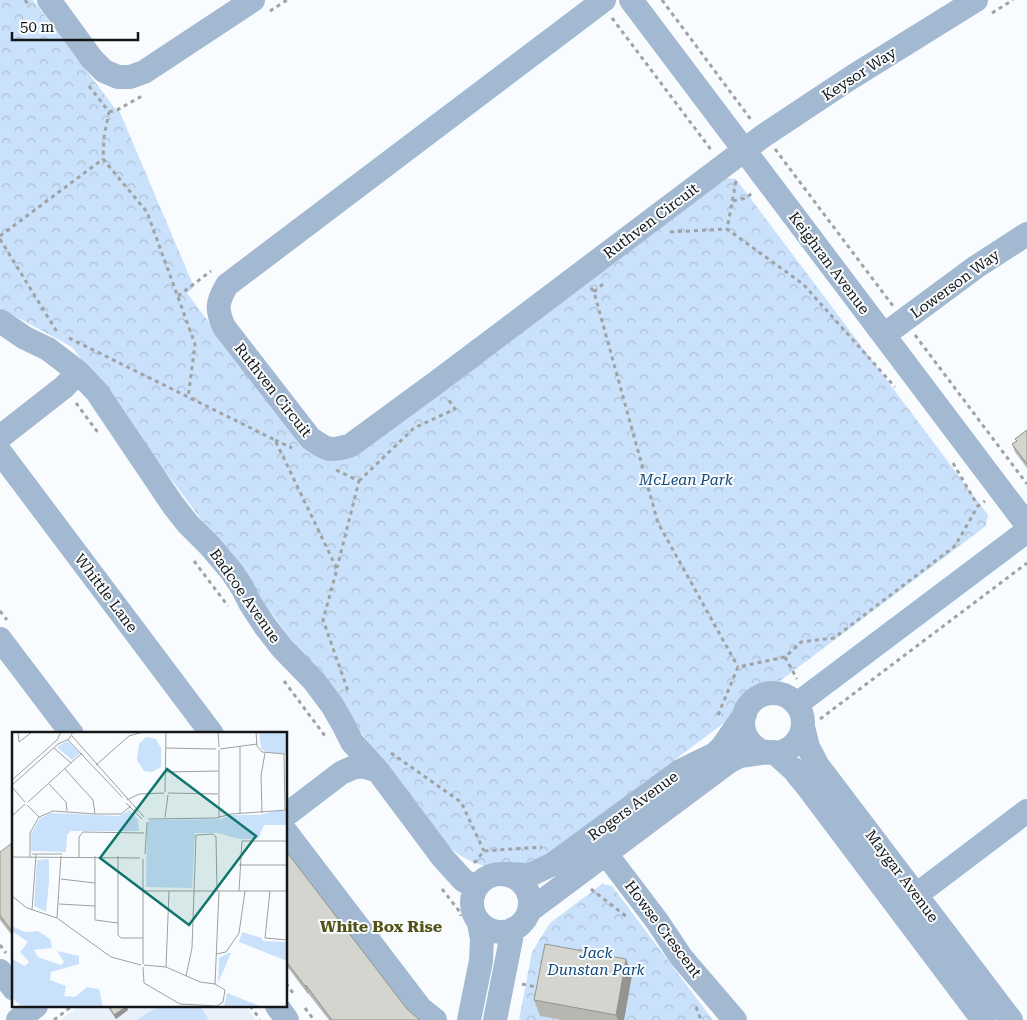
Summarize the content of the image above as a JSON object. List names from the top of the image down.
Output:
{
  "streets": {
    "street": [
      "Keysor Way",
      "Ruthven Circuit",
      "Keighran Avenue",
      "Lowerson Way",
      "Whittle Lane",
      "Badcoe Avenue",
      "Rogers Avenue",
      "Maygar Avenue",
      "Howse Crescent"
    ]
  },
  "crossings": [
    ["Keysor Way", "Ruthven Circuit"],
    ["Keysor Way", "Keighran Avenue"],
    ["Ruthven Circuit", "Keighran Avenue"],
    ["Keighran Avenue", "Lowerson Way"],
    ["Badcoe Avenue", "Rogers Avenue"],
    ["Rogers Avenue", "Maygar Avenue"],
    ["Rogers Avenue", "Howse Crescent"]
  ],
  "districts": ["White Box Rise"],
  "parks": ["McLean Park", "Jack Dunstan Park"],
  "scale_bar": "50 m"
}
